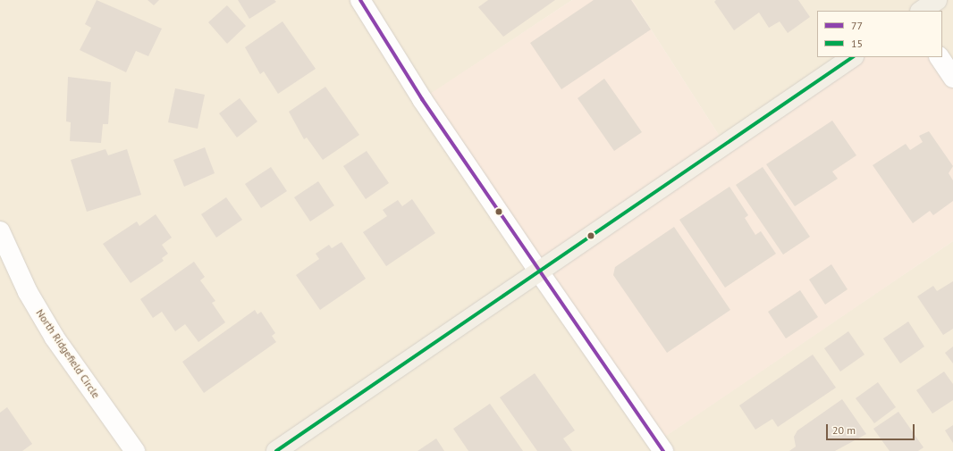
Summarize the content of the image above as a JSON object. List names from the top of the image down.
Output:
{
  "streets": {
    "street": ["North Ridgefield Circle"]
  },
  "lines": ["transit line 77", "transit line 15"],
  "legend": ["77", "15"],
  "scale_bar": "20 m"
}
